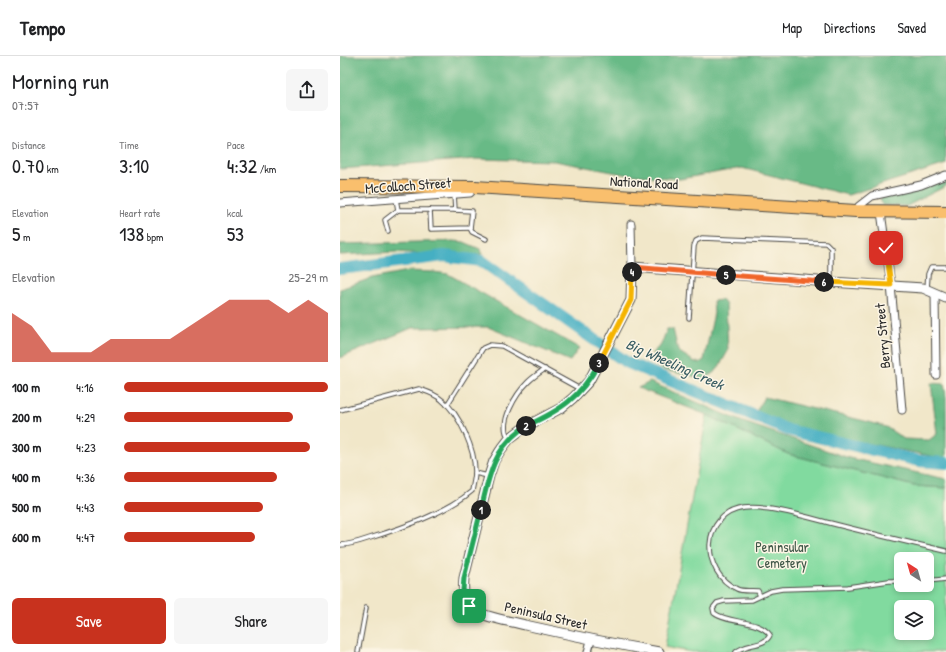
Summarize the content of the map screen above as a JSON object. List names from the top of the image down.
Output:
{
  "streets": {
    "main road": ["National Road"],
    "street": ["McColloch Street", "Berry Street", "Peninsula Street"]
  },
  "crossings": [
    ["National Road", "McColloch Street"],
    ["National Road", "Berry Street"]
  ],
  "water": ["Big Wheeling Creek"],
  "parks": ["Peninsular Cemetery"],
  "north": "top left",
  "page": {
    "header": "Tempo",
    "nav": ["Map", "Directions", "Saved"],
    "heading": ["Morning run", "07:57"],
    "stats": [
      ["Distance", "0.70 km"],
      ["Time", "3:10"],
      ["Pace", "4:32 /km"],
      ["Elevation", "5 m"],
      ["Heart rate", "138 bpm"],
      ["kcal", "53"]
    ],
    "chart": ["Elevation", "25–29 m"],
    "pins": [
      "4",
      "5",
      "6",
      "3",
      "2",
      "1"
    ],
    "list": [
      {
        "name": "100 m",
        "note": "4:16"
      },
      {
        "name": "200 m",
        "note": "4:29"
      },
      {
        "name": "300 m",
        "note": "4:23"
      },
      {
        "name": "400 m",
        "note": "4:36"
      },
      {
        "name": "500 m",
        "note": "4:43"
      },
      {
        "name": "600 m",
        "note": "4:47"
      }
    ],
    "buttons": ["Save", "Share"]
  }
}
